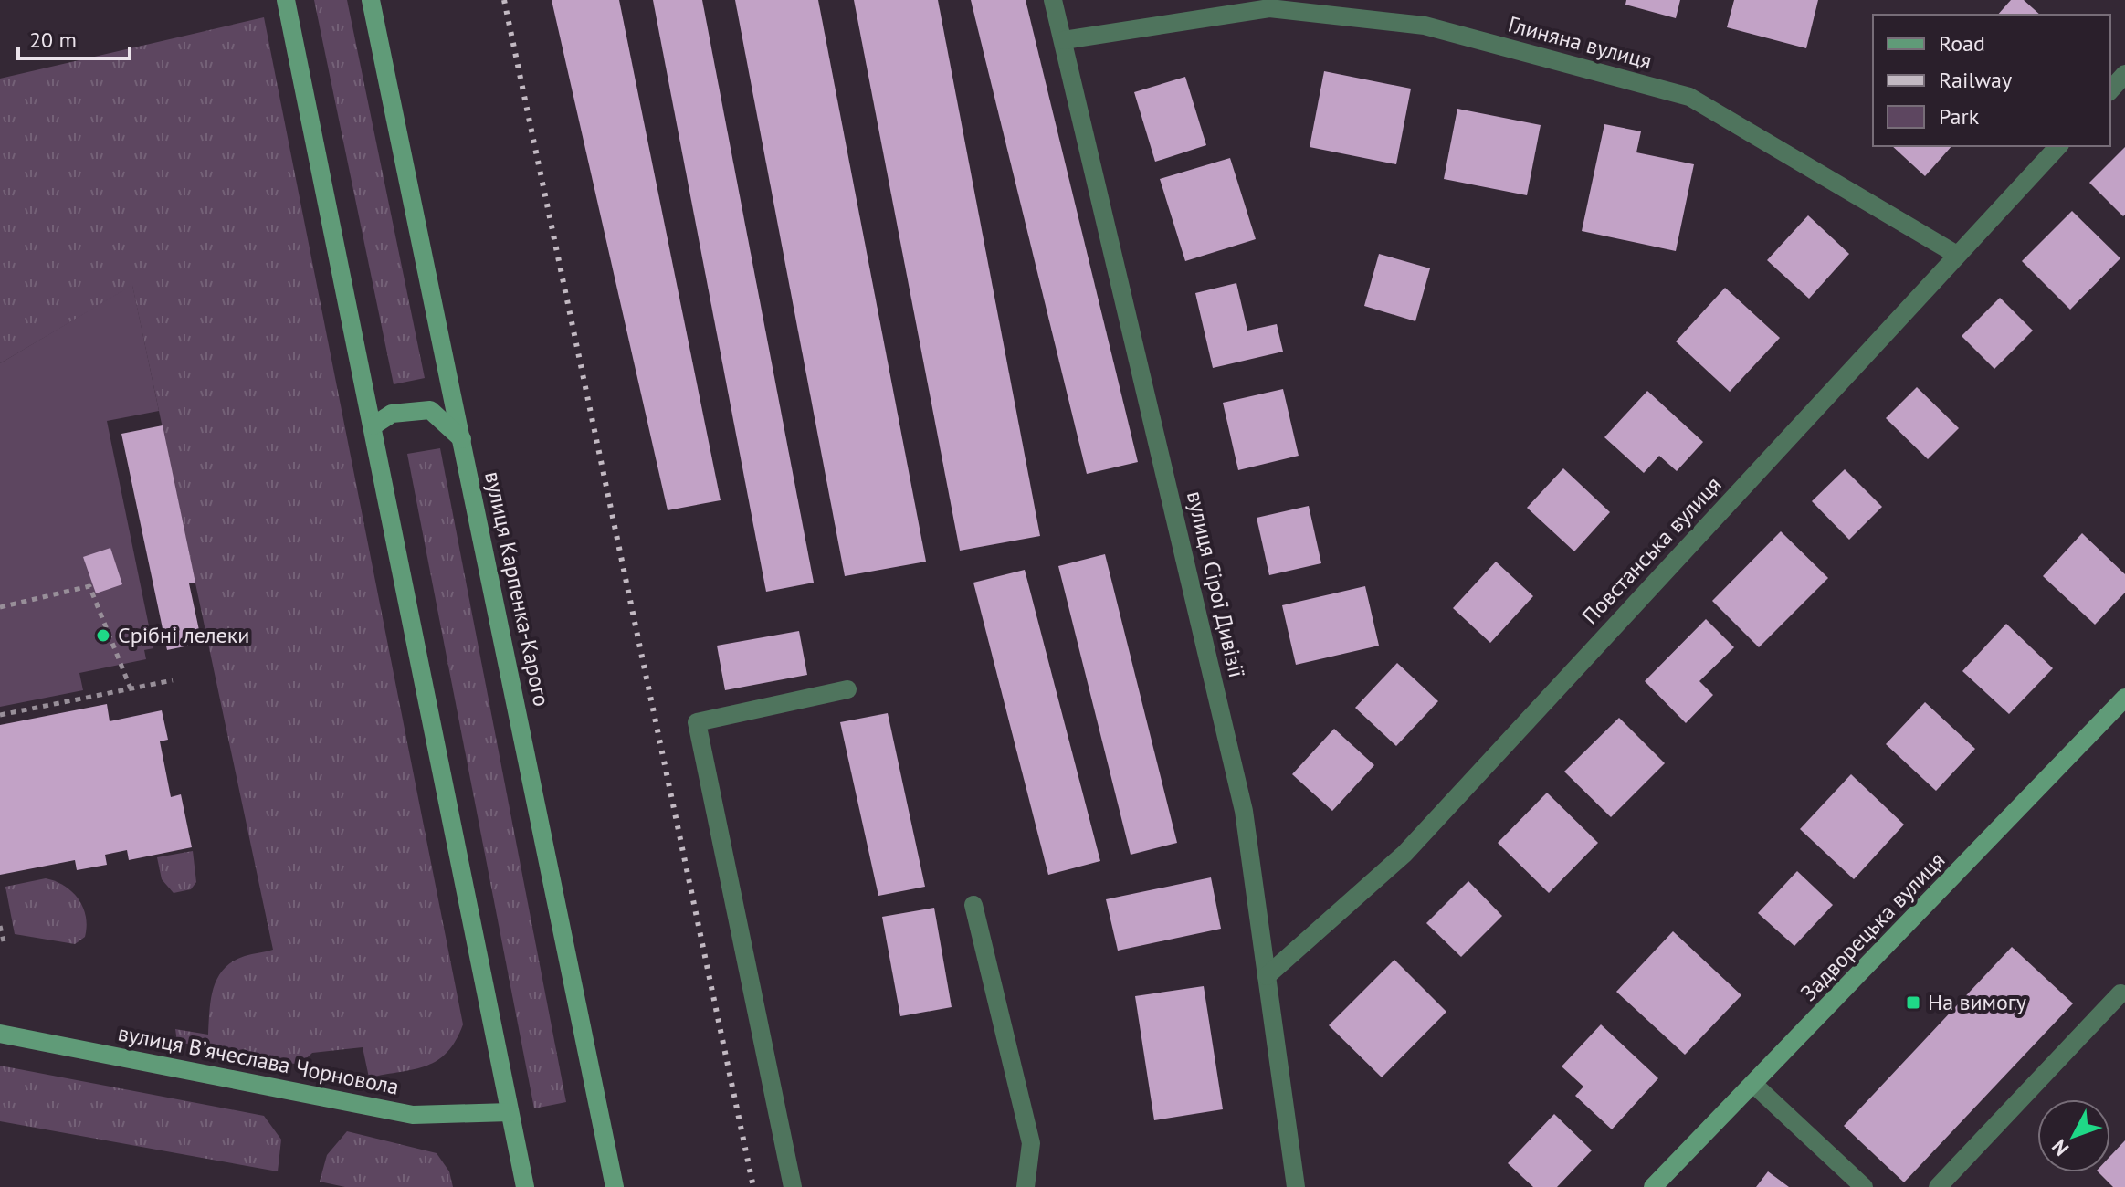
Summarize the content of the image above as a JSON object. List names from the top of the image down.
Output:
{
  "streets": {
    "street": [
      "Глиняна вулиця",
      "Повстанська вулиця",
      "вулиця Сірої Дивізії",
      "вулиця Карпенка-Карого",
      "Задворецька вулиця",
      "вулиця Вʼячеслава Чорновола"
    ]
  },
  "crossings": [
    ["Глиняна вулиця", "Повстанська вулиця"],
    ["Глиняна вулиця", "вулиця Сірої Дивізії"],
    ["Повстанська вулиця", "вулиця Сірої Дивізії"]
  ],
  "places": {
    "other": ["Срібні лелеки"],
    "transit": ["На вимогу"]
  },
  "legend": ["Road", "Railway", "Park"],
  "scale_bar": "20 m",
  "north": "bottom left"
}
